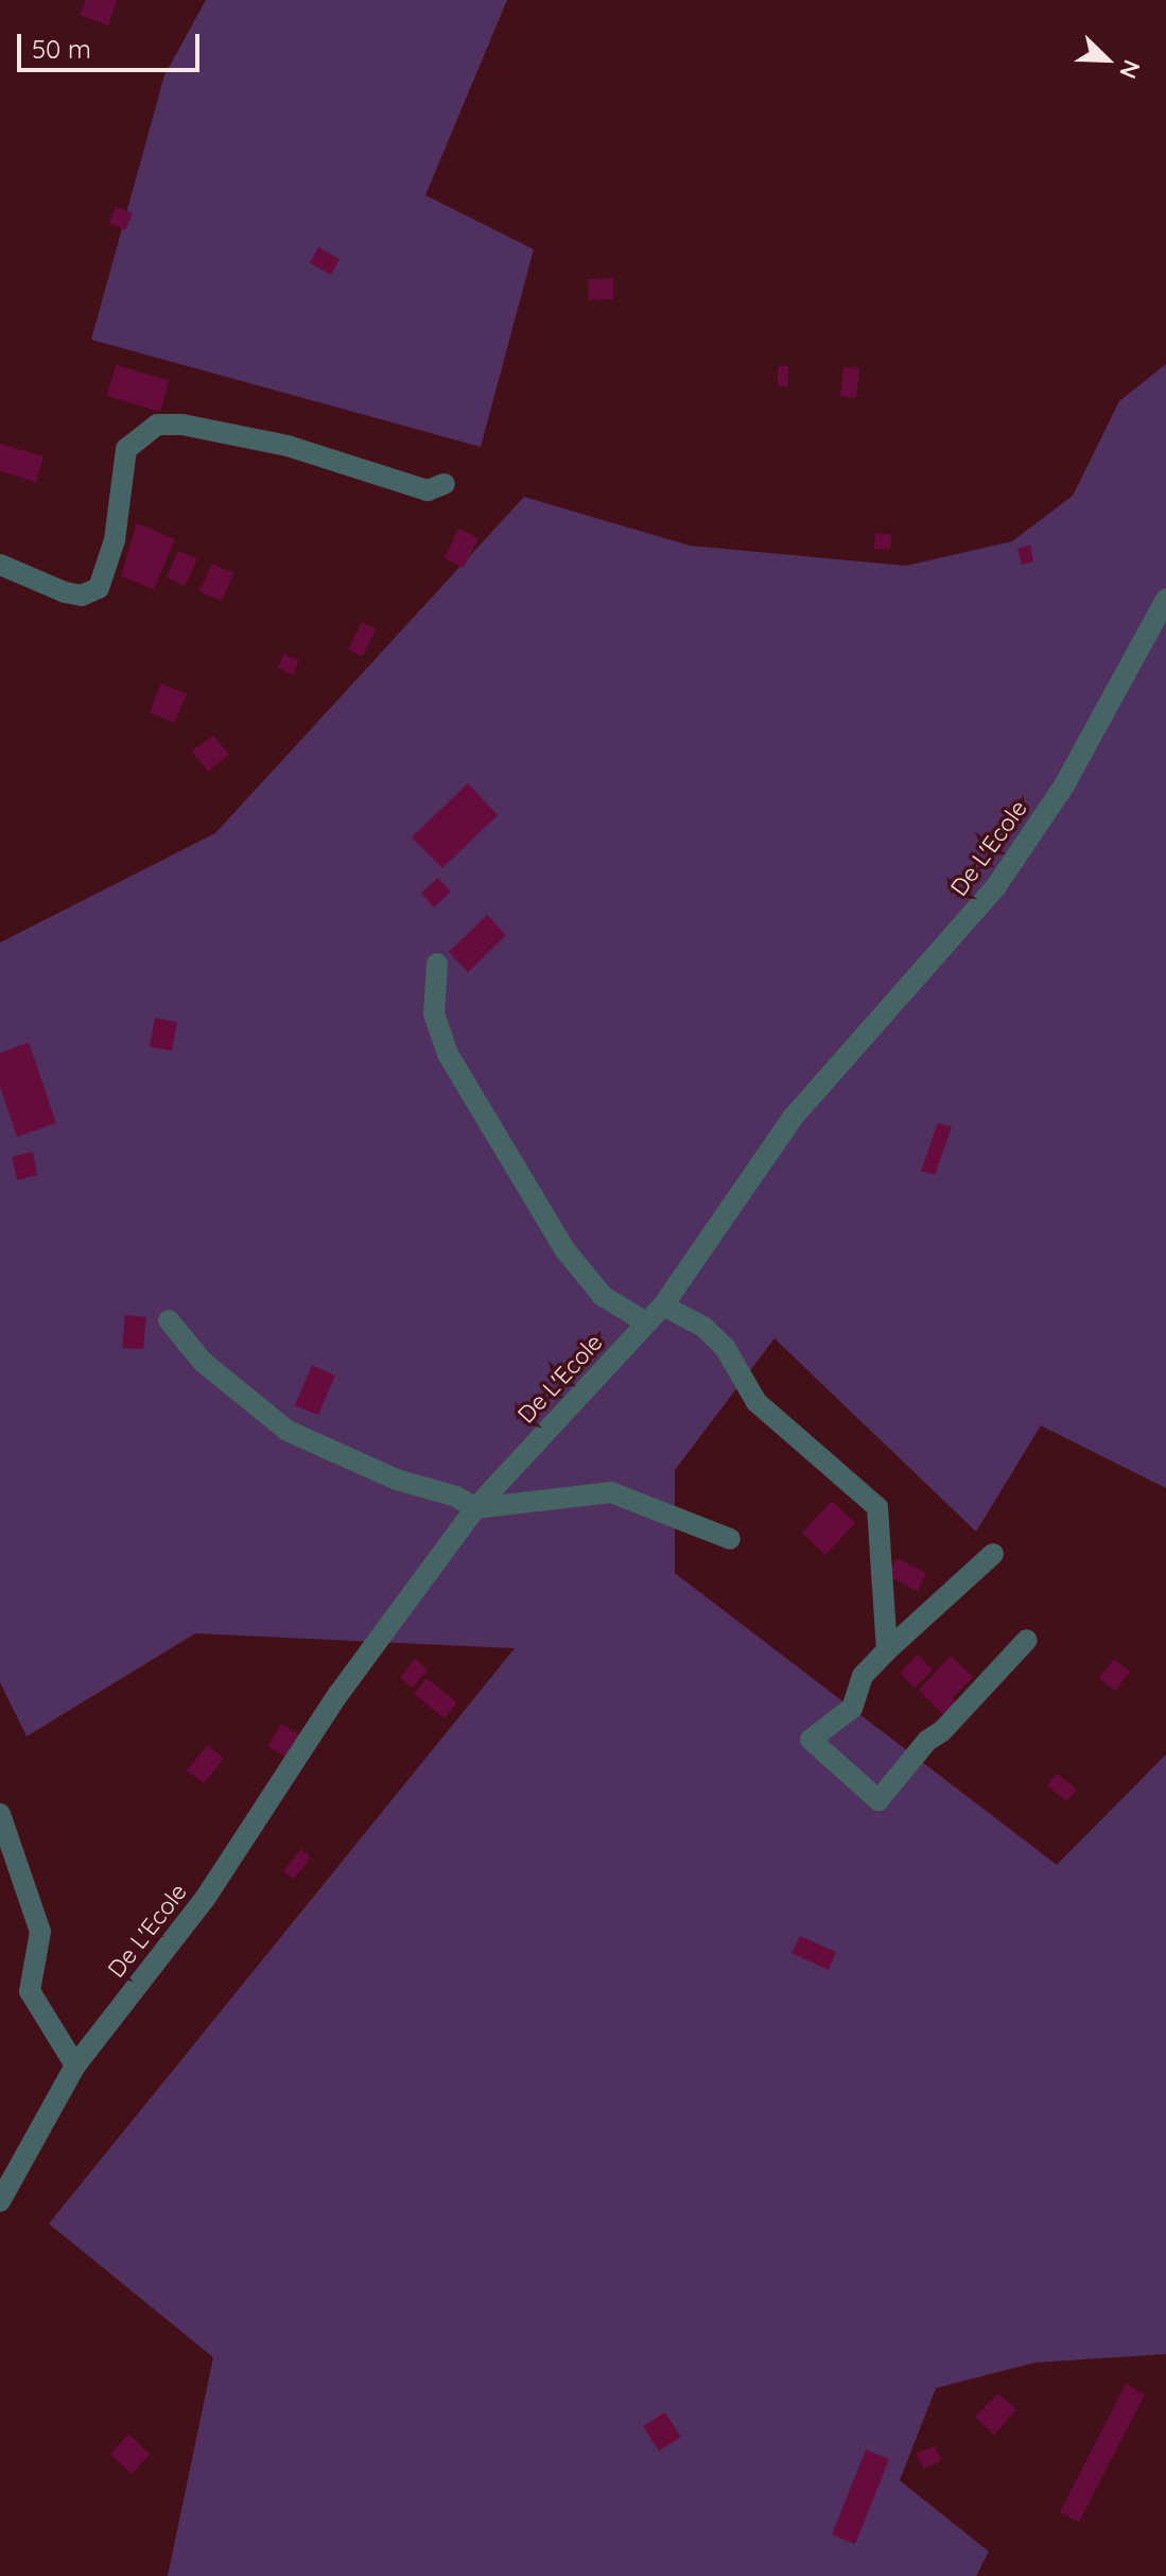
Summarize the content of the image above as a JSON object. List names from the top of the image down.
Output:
{
  "streets": {
    "street": ["De L'Ecole"]
  },
  "scale_bar": "50 m",
  "north": "bottom right"
}
